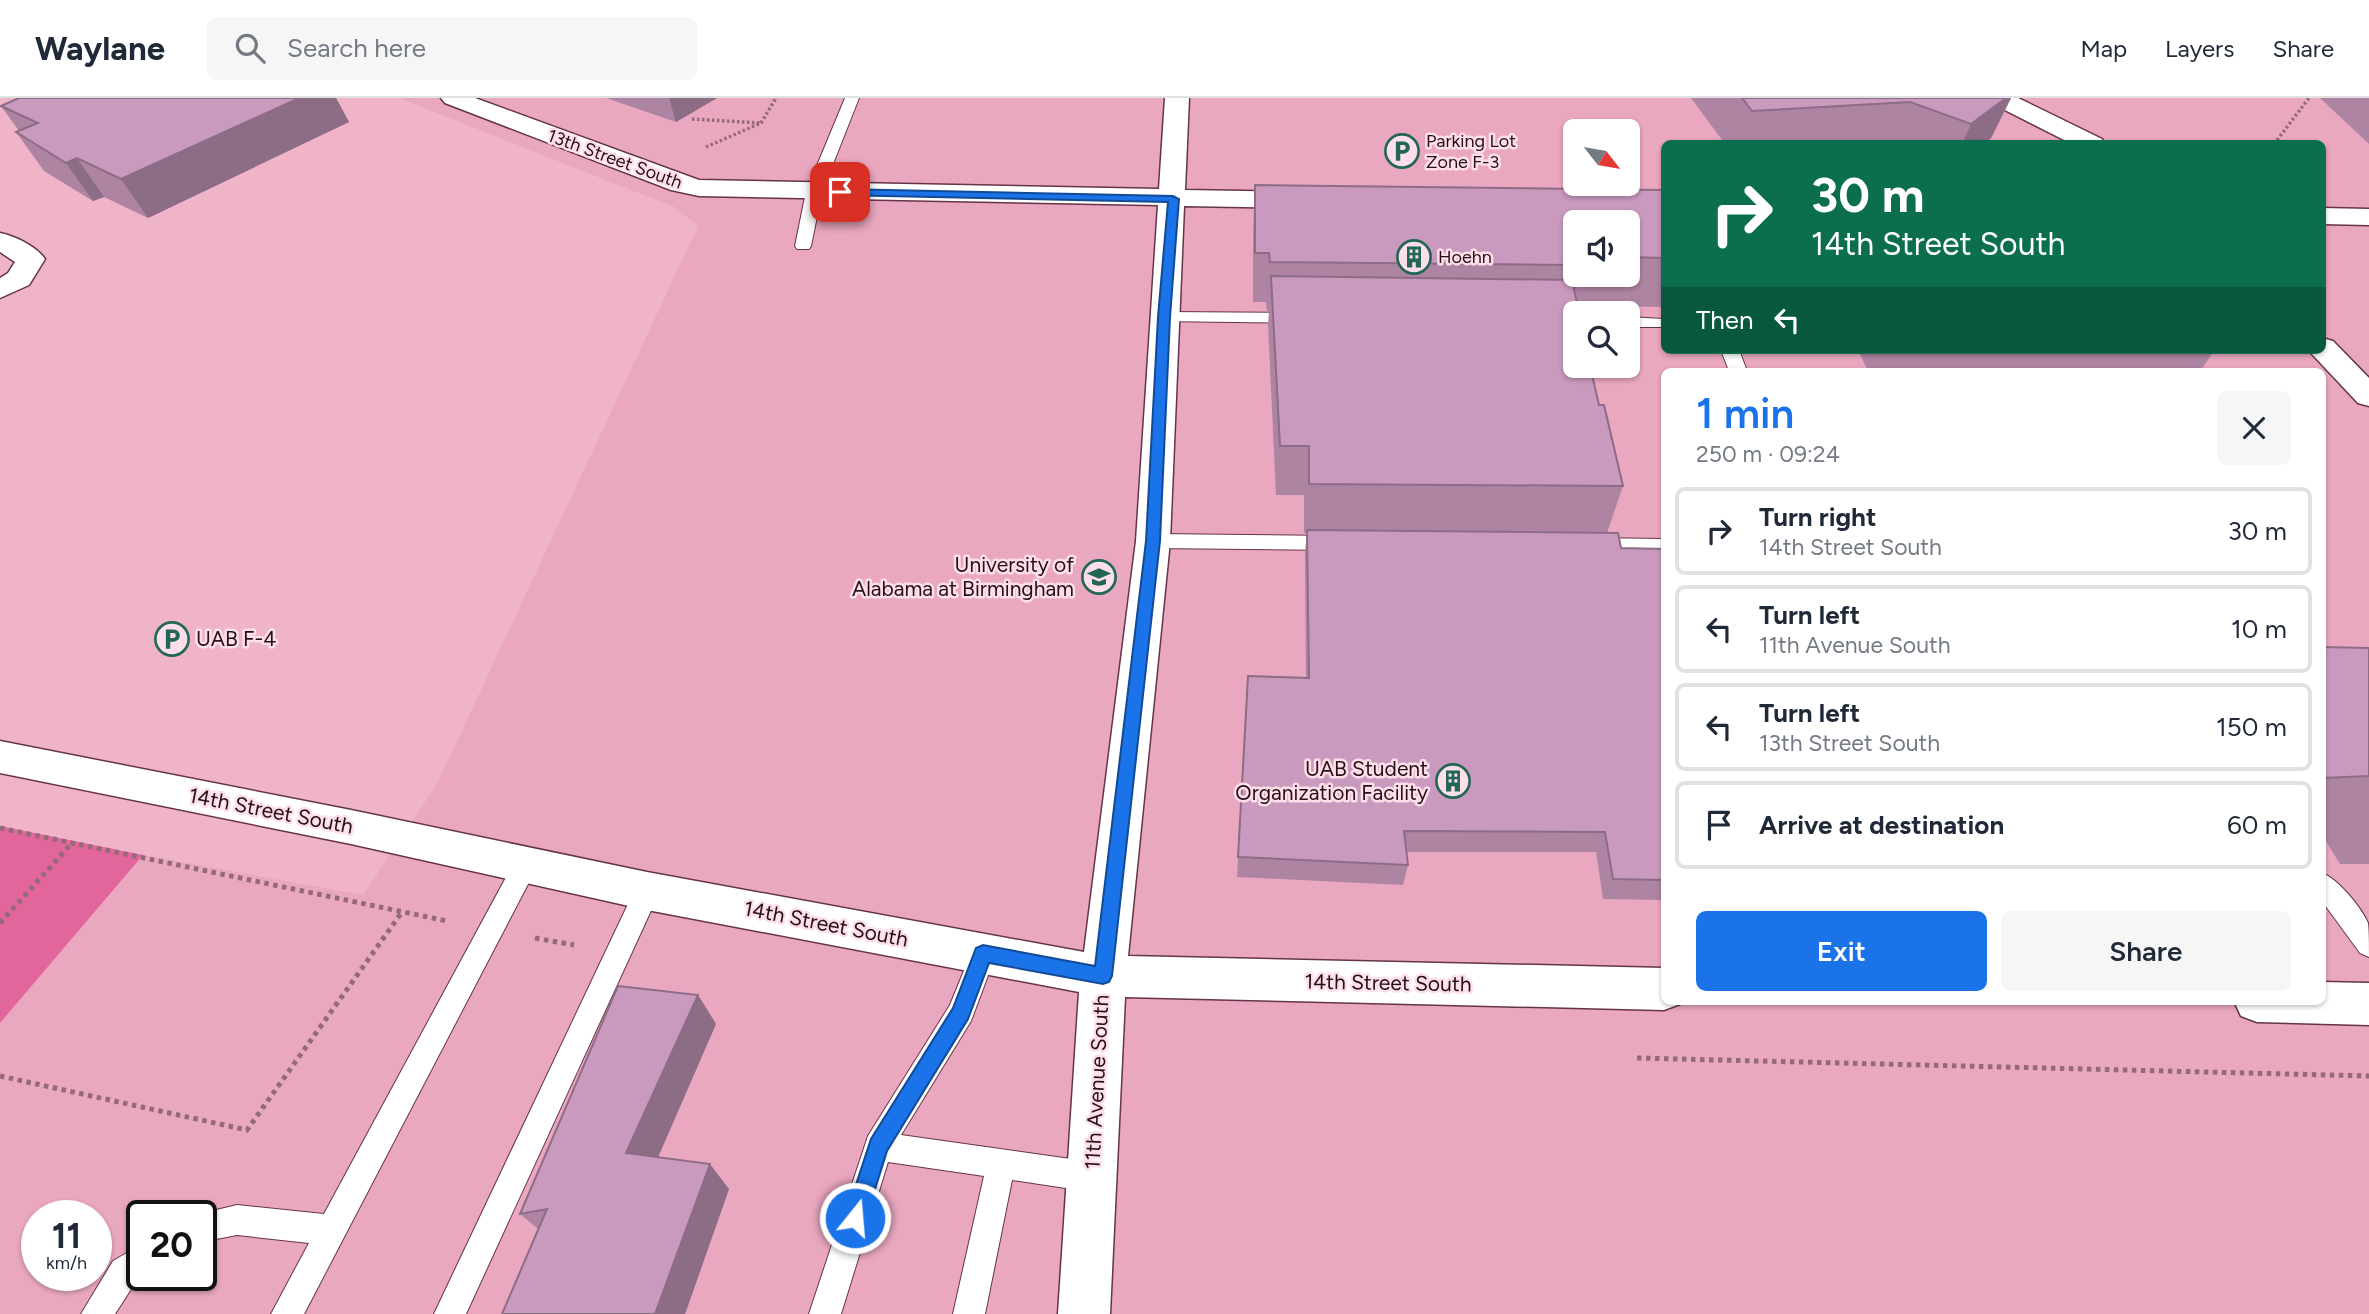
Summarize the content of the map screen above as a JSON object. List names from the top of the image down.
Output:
{
  "streets": {
    "street": ["13th Street South", "14th Street South", "11th Avenue South"]
  },
  "crossings": [
    ["13th Street South", "11th Avenue South"],
    ["14th Street South", "11th Avenue South"]
  ],
  "places": {
    "parking": ["Parking Lot Zone F-3", "UAB F-4"],
    "building": ["Hoehn", "UAB Student Organization Facility"],
    "school or university": ["University of Alabama at Birmingham"]
  },
  "north": "bottom right",
  "page": {
    "header": "Waylane",
    "search": "Search here",
    "nav": ["Map", "Layers", "Share"],
    "turn": ["30 m", "14th Street South"],
    "then": "Then",
    "heading": ["1 min", "250 m · 09:24"],
    "list": [
      {
        "name": "Turn right",
        "note": "14th Street South",
        "value": "30 m"
      },
      {
        "name": "Turn left",
        "note": "11th Avenue South",
        "value": "10 m"
      },
      {
        "name": "Turn left",
        "note": "13th Street South",
        "value": "150 m"
      },
      {
        "name": "Arrive at destination",
        "value": "60 m"
      }
    ],
    "buttons": ["Exit", "Share"],
    "speed": "11 km/h",
    "limit": "20"
  }
}
